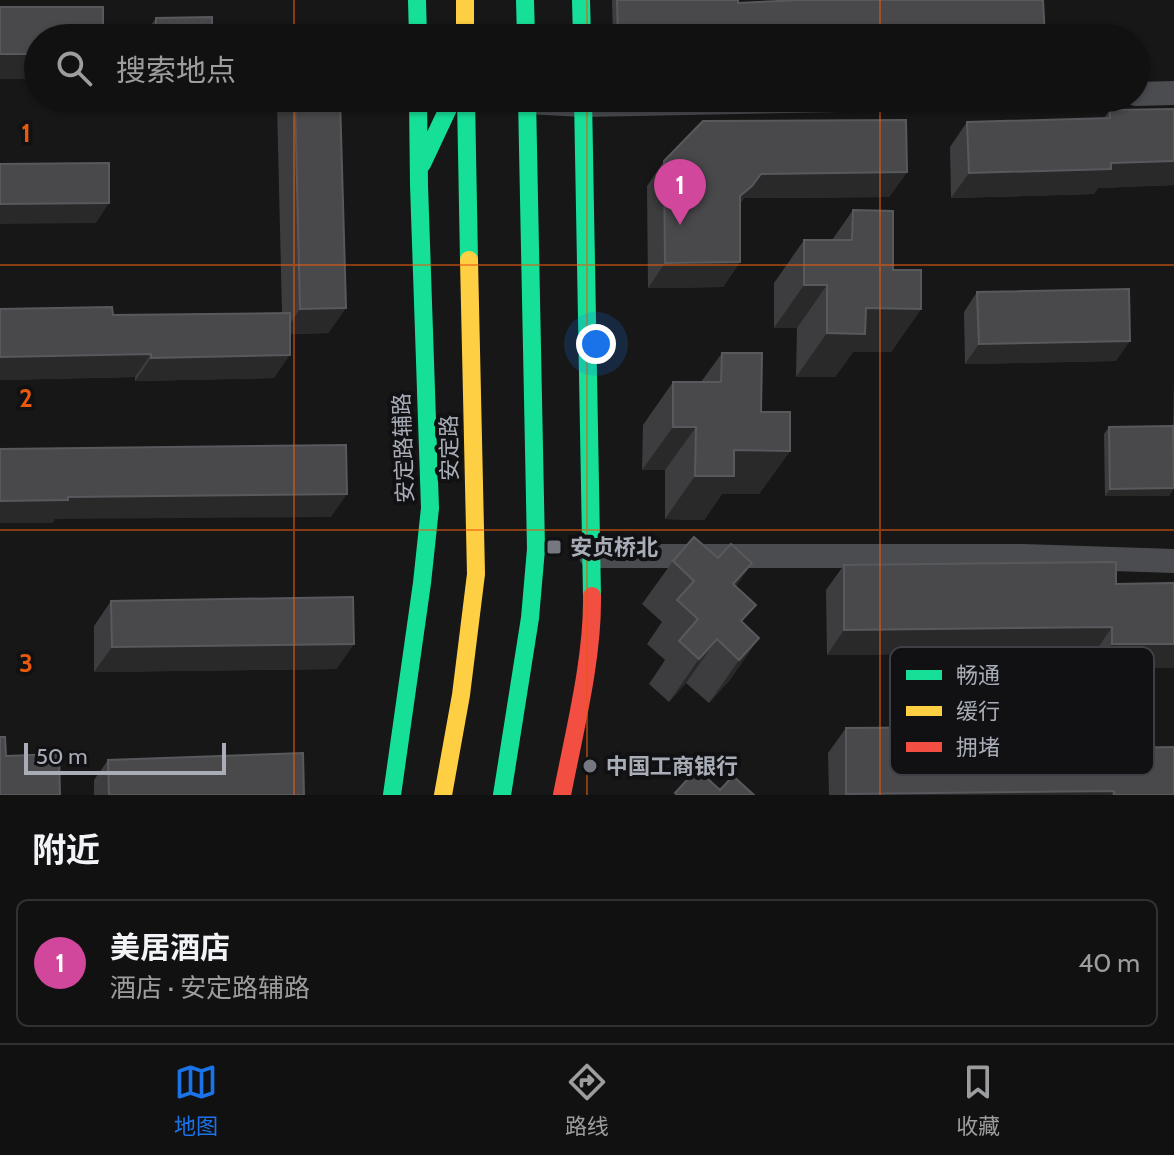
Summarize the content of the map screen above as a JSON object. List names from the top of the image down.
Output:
{
  "streets": {
    "street": ["安定路辅路", "安定路"]
  },
  "places": {
    "transit": ["安贞桥北"],
    "other": ["中国工商银行"]
  },
  "legend": ["畅通", "缓行", "拥堵"],
  "scale_bar": "50 m",
  "page": {
    "search": "搜索地点",
    "pins": "1",
    "scale": "50 m",
    "heading": "附近",
    "list": [
      {
        "mark": "1",
        "name": "美居酒店",
        "note": "酒店 · 安定路辅路",
        "value": "40 m"
      }
    ],
    "nav": ["地图", "路线", "收藏"]
  },
  "grid": {
    "rows": ["1", "2", "3"]
  }
}
